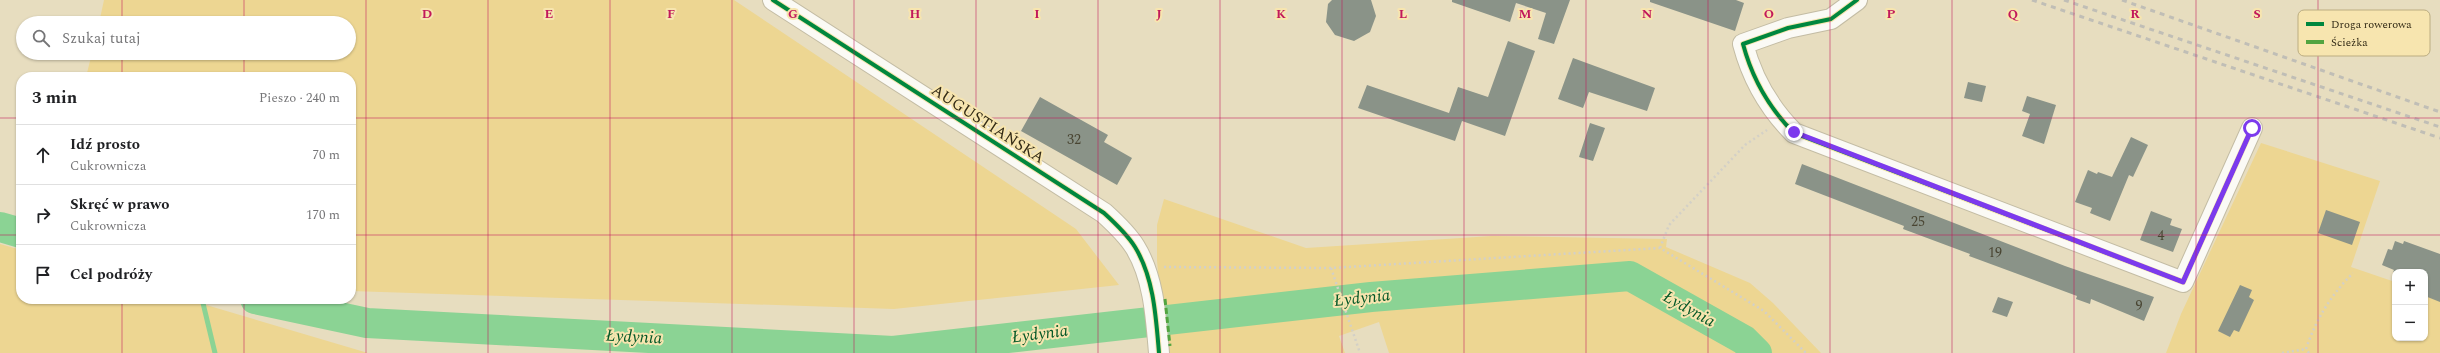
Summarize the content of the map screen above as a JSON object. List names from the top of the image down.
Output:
{
  "streets": {
    "street": ["AUGUSTIAŃSKA"]
  },
  "water": ["Łydynia"],
  "house_numbers": [
    "32",
    "25",
    "4",
    "19",
    "9"
  ],
  "legend": ["Droga rowerowa", "Ścieżka"],
  "page": {
    "search": "Szukaj tutaj",
    "heading": ["3 min", "Pieszo · 240 m"],
    "list": [
      ["Idź prosto", "Cukrownicza", "70 m"],
      ["Skręć w prawo", "Cukrownicza", "170 m"],
      "Cel podróży"
    ],
    "map_buttons": ["+", "−"]
  },
  "grid": {
    "columns": [
      "D",
      "E",
      "F",
      "G",
      "H",
      "I",
      "J",
      "K",
      "L",
      "M",
      "N",
      "O",
      "P",
      "Q",
      "R",
      "S"
    ]
  }
}
